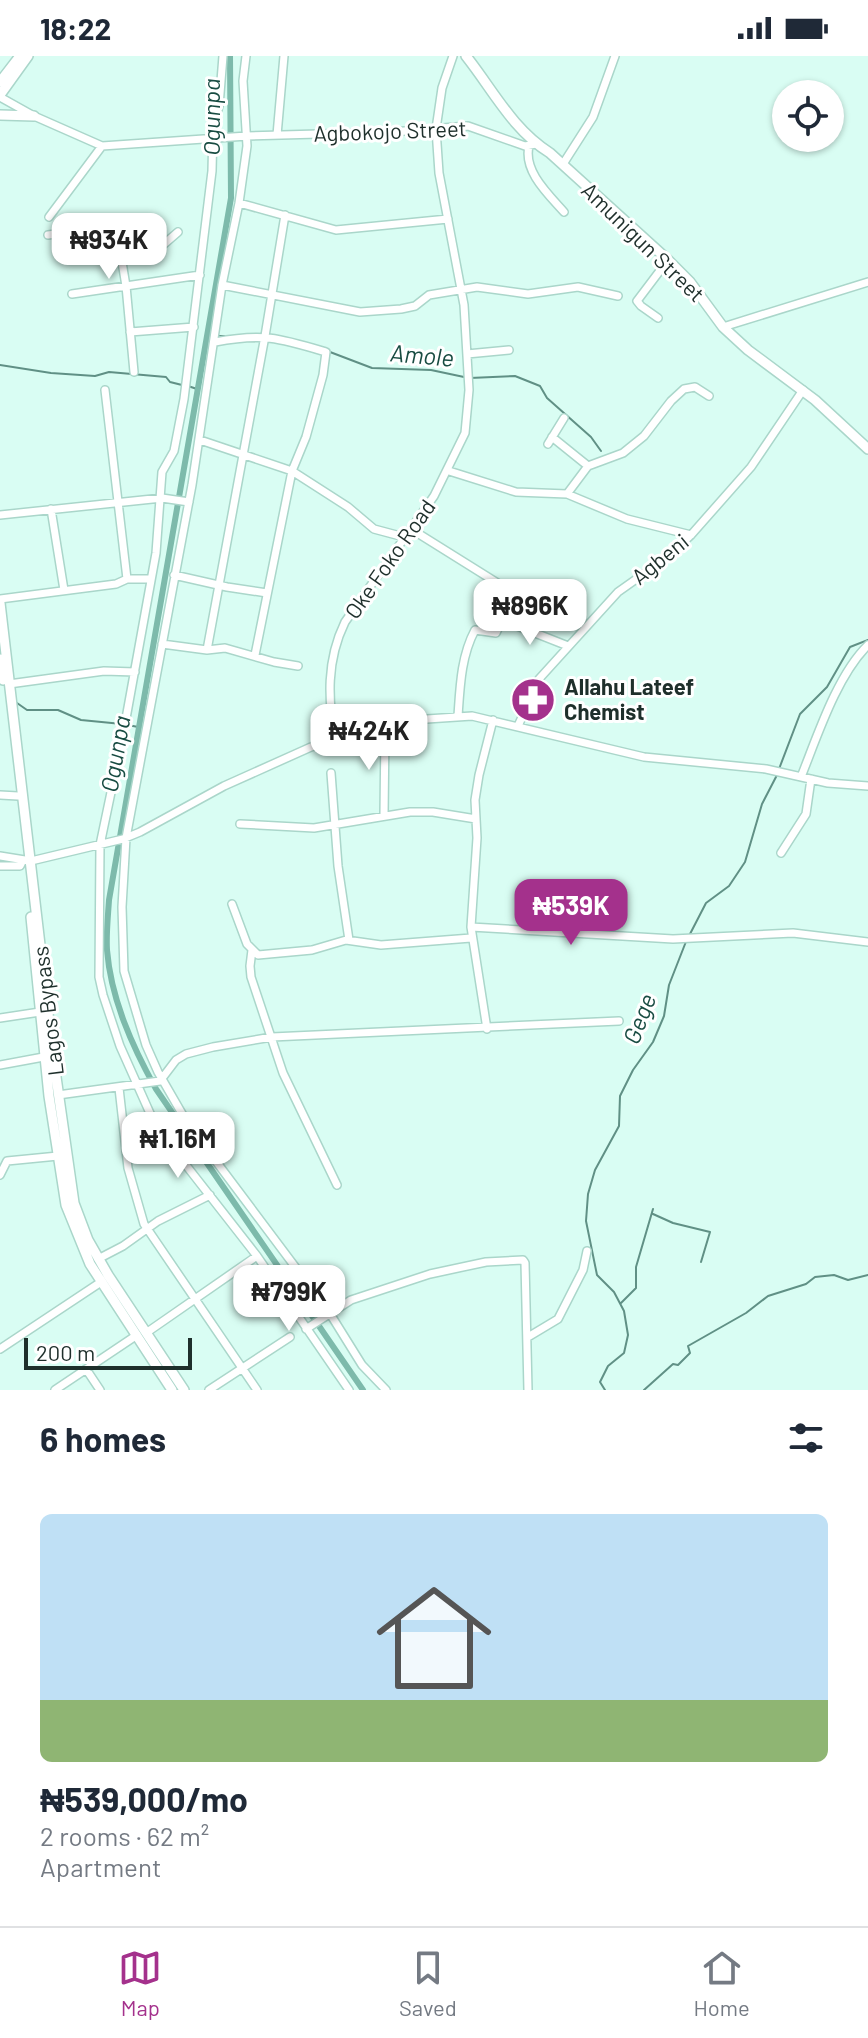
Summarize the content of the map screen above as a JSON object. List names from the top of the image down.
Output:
{
  "streets": {
    "main road": ["Amunigun Street", "Lagos Bypass"],
    "street": ["Agbokojo Street", "Oke Foko Road", "Agbeni"]
  },
  "crossings": [
    ["Agbokojo Street", "Amunigun Street"],
    ["Agbokojo Street", "Oke Foko Road"],
    ["Amunigun Street", "Agbeni"]
  ],
  "water": ["Ogunpa", "Amole", "Gege"],
  "places": {
    "pharmacy": ["Allahu Lateef Chemist"]
  },
  "scale_bar": "200 m",
  "page": {
    "status": "18:22",
    "price": [
      "₦934K",
      "₦896K",
      "₦424K",
      "₦539K",
      "₦1.16M",
      "₦799K"
    ],
    "scale": "200 m",
    "heading": "6 homes",
    "list": [
      {
        "name": "₦539,000/mo",
        "note": "2 rooms · 62 m² · Apartment"
      }
    ],
    "tabs": ["Map", "Saved", "Home"]
  }
}
